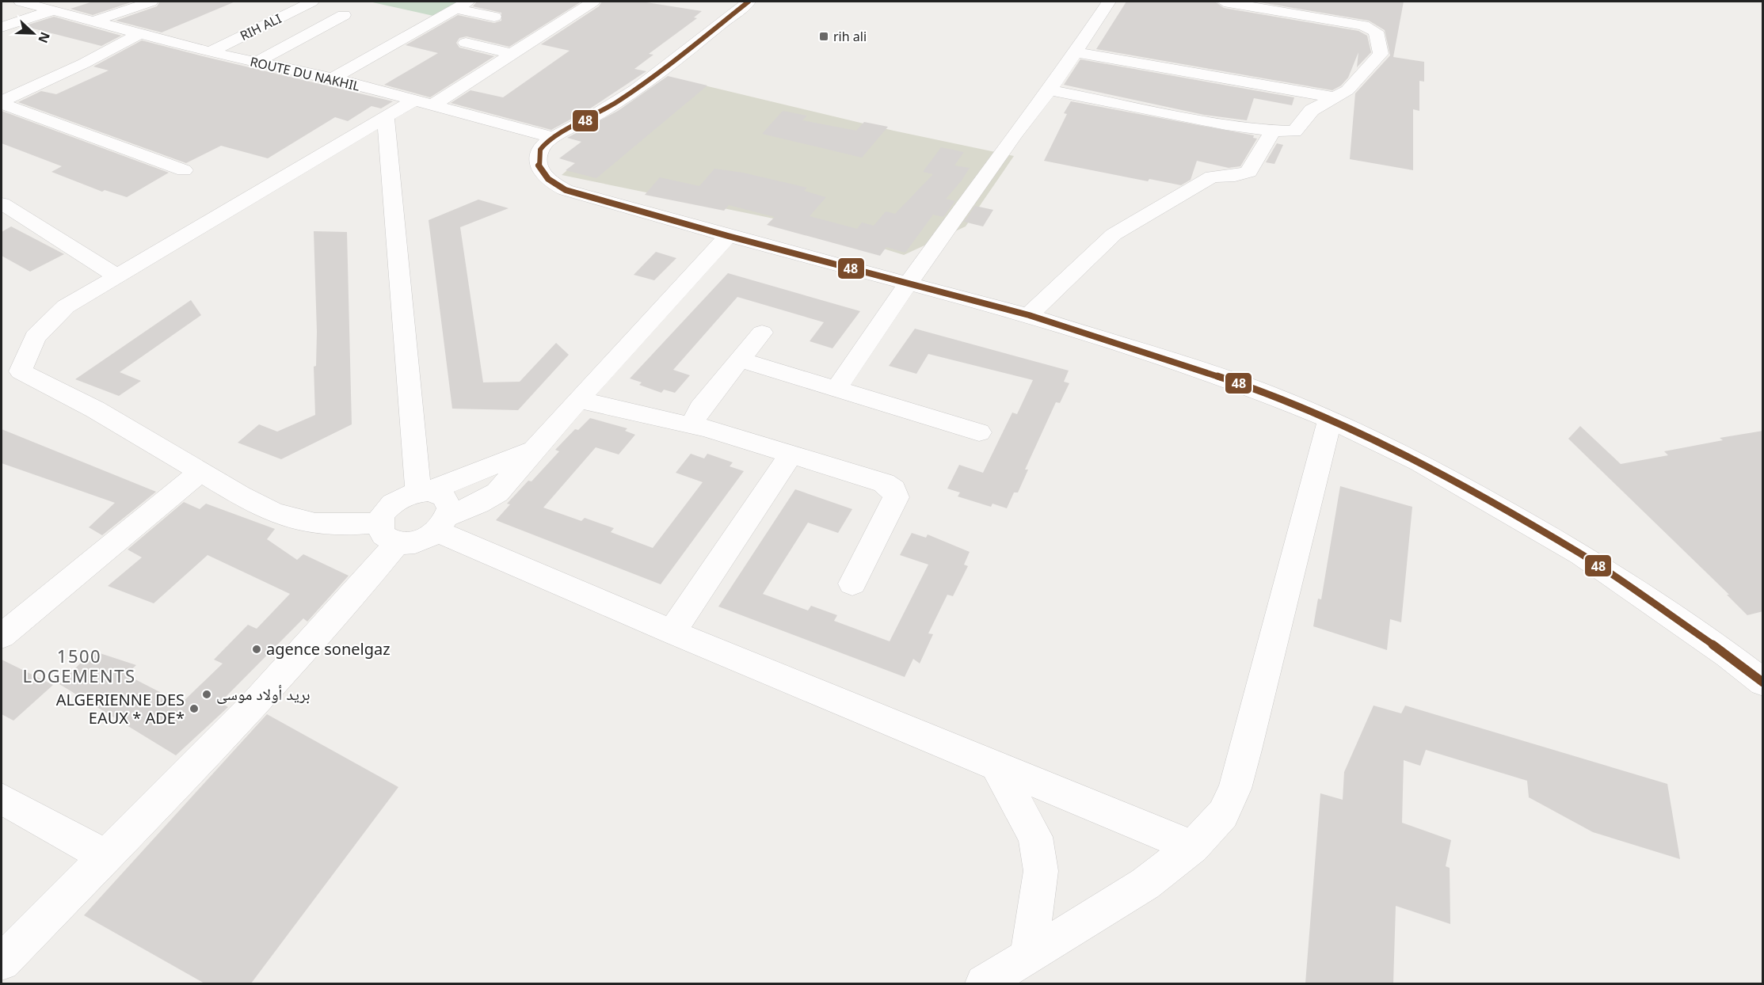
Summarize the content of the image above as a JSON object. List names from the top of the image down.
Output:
{
  "streets": {
    "street": ["RIH ALI", "ROUTE DU NAKHIL"]
  },
  "crossings": [
    ["RIH ALI", "ROUTE DU NAKHIL"]
  ],
  "districts": ["1500 LOGEMENTS"],
  "places": {
    "transit": ["rih ali"],
    "other": ["agence sonelgaz", "بريد أولاد موسى", "ALGERIENNE DES EAUX * ADE*"]
  },
  "lines": ["transit line 48"],
  "north": "right"
}
